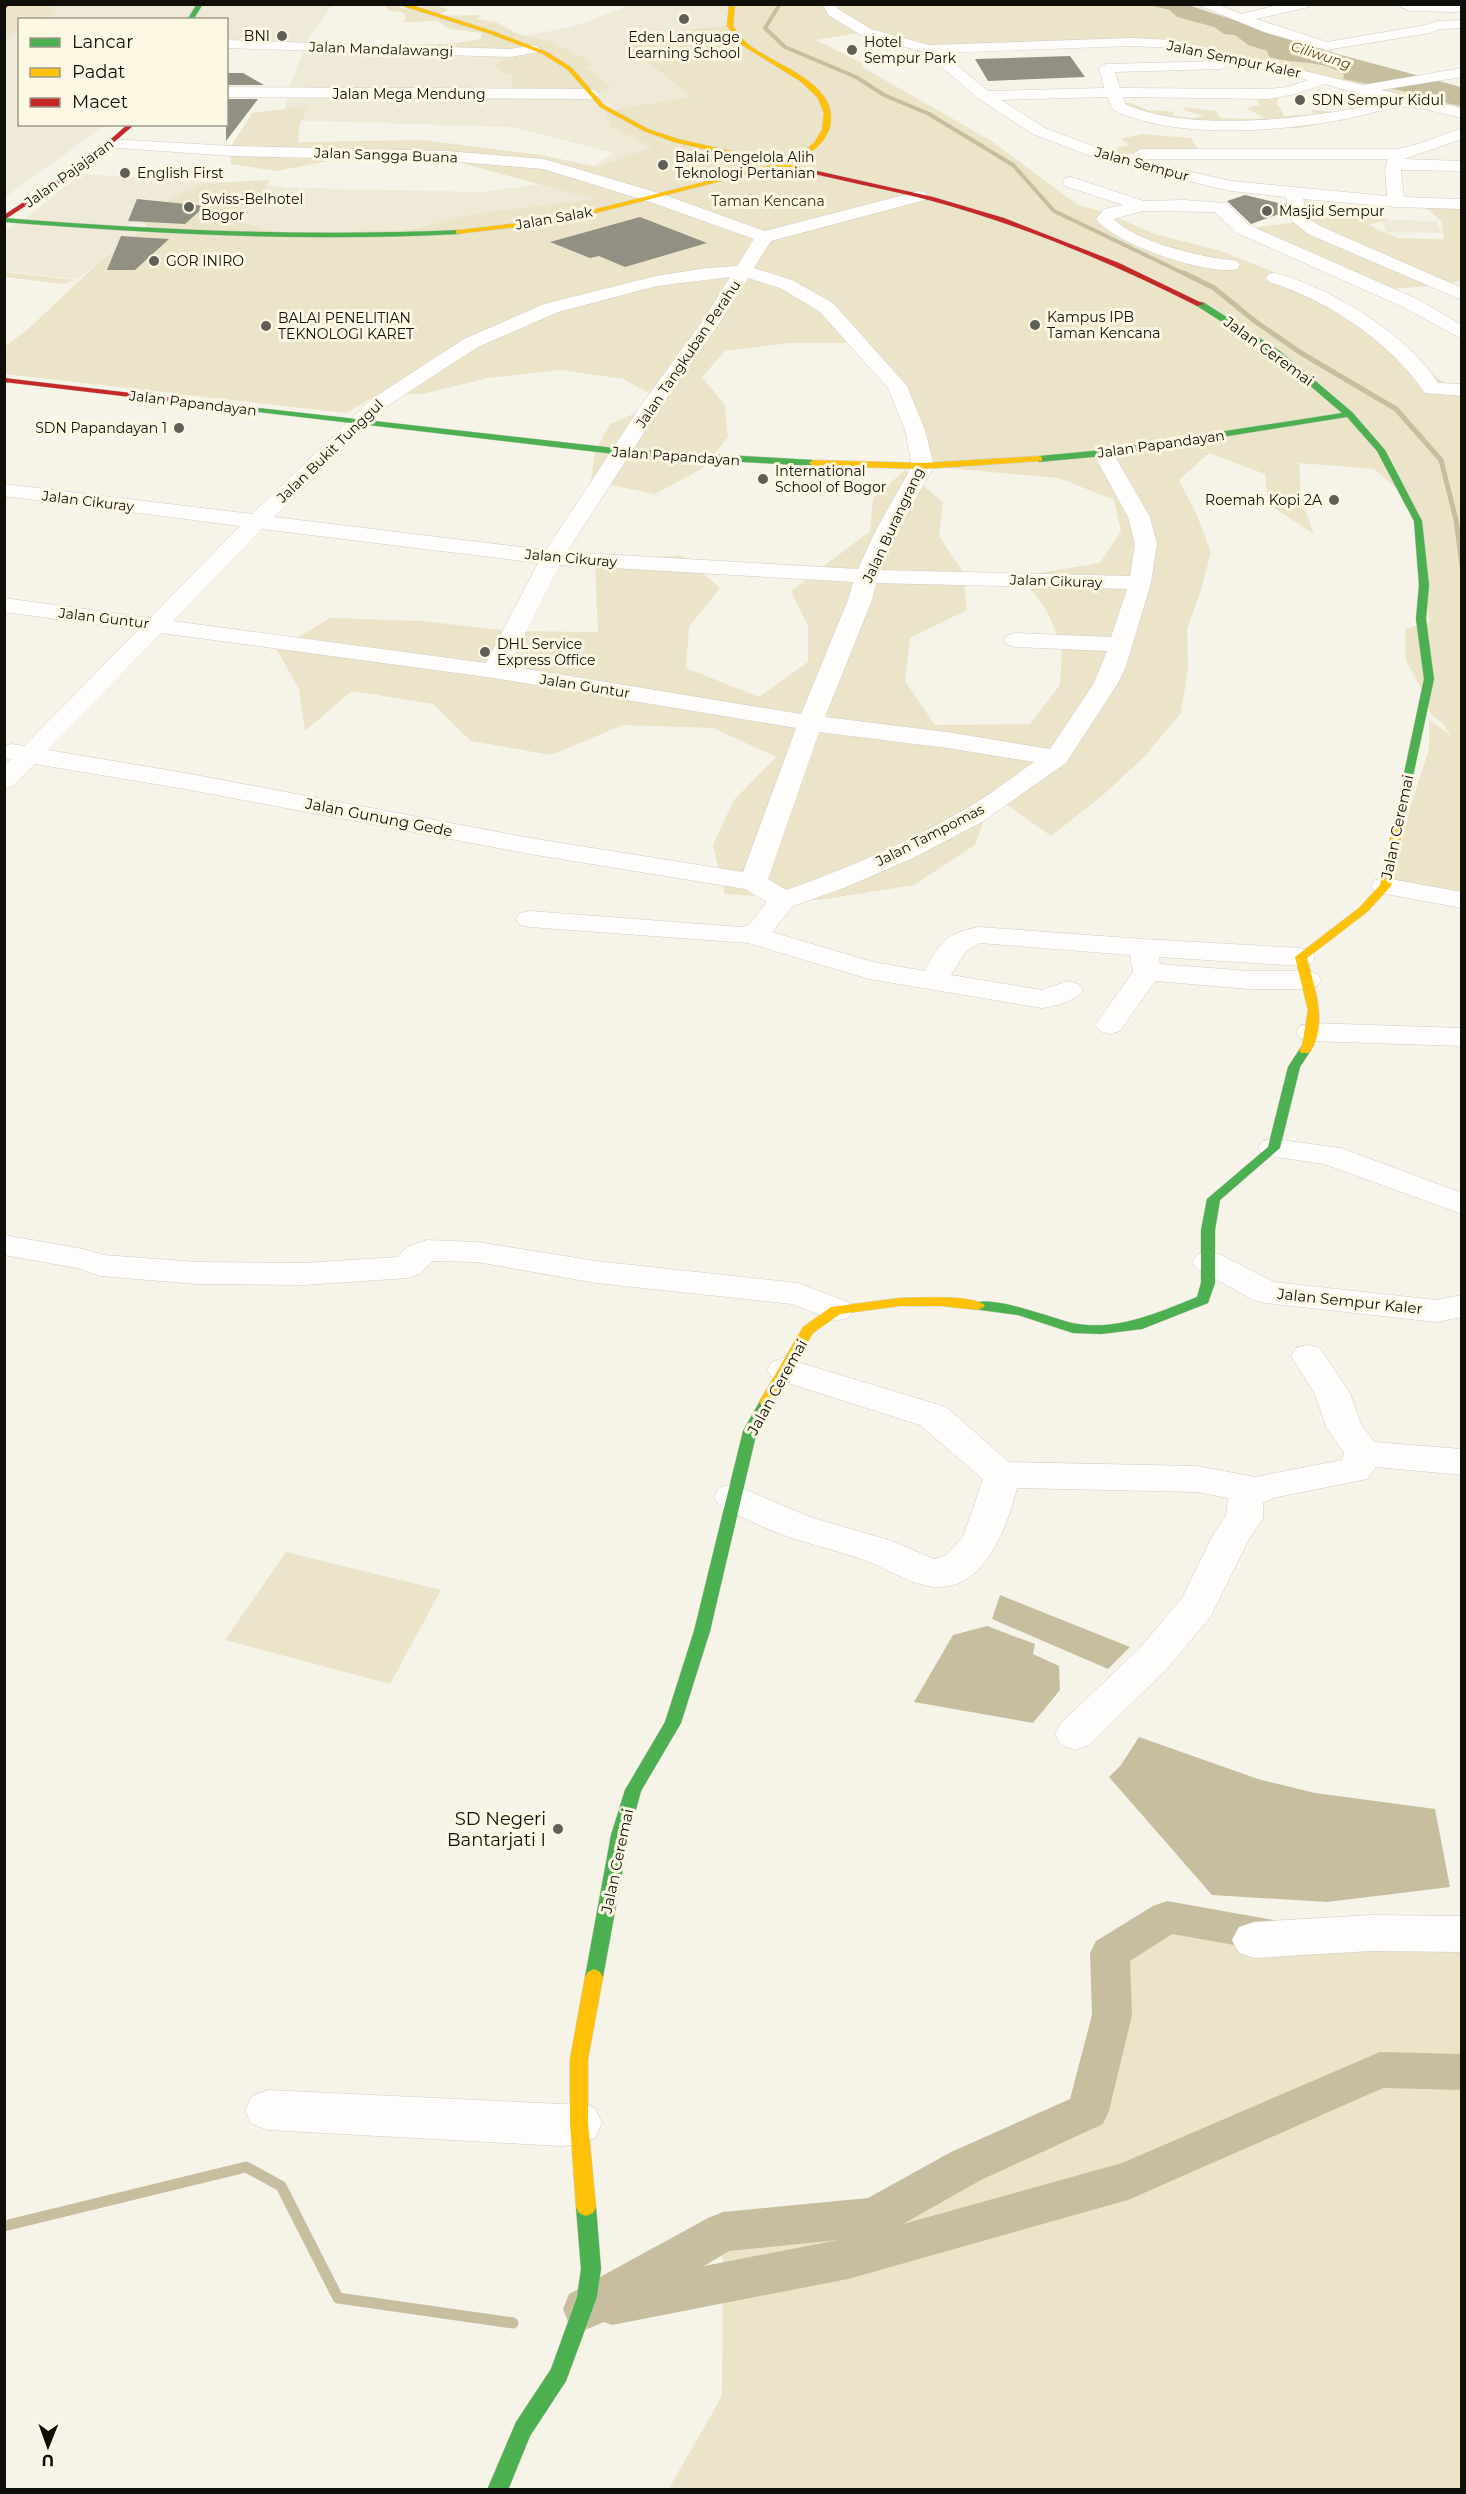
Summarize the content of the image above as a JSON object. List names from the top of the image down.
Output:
{
  "streets": {
    "main road": [
      "Jalan Pajajaran",
      "Jalan Salak",
      "Jalan Ceremai",
      "Jalan Papandayan"
    ],
    "street": [
      "Jalan Mandalawangi",
      "Jalan Sempur Kaler",
      "Jalan Mega Mendung",
      "Jalan Sangga Buana",
      "Jalan Sempur",
      "Jalan Tangkuban Perahu",
      "Jalan Bukit Tunggul",
      "Jalan Cikuray",
      "Jalan Burangrang",
      "Jalan Guntur",
      "Jalan Gunung Gede",
      "Jalan Tampomas"
    ]
  },
  "crossings": [
    ["Jalan Mandalawangi", "Jalan Ceremai"],
    ["Jalan Sempur Kaler", "Jalan Sempur"],
    ["Jalan Sempur Kaler", "Jalan Ceremai"],
    ["Jalan Mega Mendung", "Jalan Ceremai"],
    ["Jalan Sangga Buana", "Jalan Pajajaran"],
    ["Jalan Sangga Buana", "Jalan Salak"],
    ["Jalan Sangga Buana", "Jalan Tangkuban Perahu"],
    ["Jalan Pajajaran", "Jalan Salak"],
    ["Jalan Salak", "Jalan Ceremai"],
    ["Jalan Ceremai", "Jalan Papandayan"],
    ["Jalan Tangkuban Perahu", "Jalan Papandayan"],
    ["Jalan Tangkuban Perahu", "Jalan Bukit Tunggul"],
    ["Jalan Tangkuban Perahu", "Jalan Cikuray"],
    ["Jalan Tangkuban Perahu", "Jalan Burangrang"],
    ["Jalan Tangkuban Perahu", "Jalan Guntur"],
    ["Jalan Papandayan", "Jalan Bukit Tunggul"],
    ["Jalan Papandayan", "Jalan Burangrang"],
    ["Jalan Papandayan", "Jalan Tampomas"],
    ["Jalan Bukit Tunggul", "Jalan Cikuray"],
    ["Jalan Bukit Tunggul", "Jalan Burangrang"],
    ["Jalan Bukit Tunggul", "Jalan Guntur"],
    ["Jalan Bukit Tunggul", "Jalan Gunung Gede"],
    ["Jalan Cikuray", "Jalan Burangrang"],
    ["Jalan Cikuray", "Jalan Tampomas"],
    ["Jalan Burangrang", "Jalan Guntur"],
    ["Jalan Burangrang", "Jalan Gunung Gede"],
    ["Jalan Guntur", "Jalan Tampomas"]
  ],
  "water": ["Ciliwung"],
  "parks": ["Taman Kencana"],
  "places": [
    "Eden Language Learning School",
    "BNI",
    "Hotel Sempur Park",
    "SDN Sempur Kidul",
    "Balai Pengelola Alih Teknologi Pertanian",
    "English First",
    "Swiss-Belhotel Bogor",
    "Masjid Sempur",
    "GOR INIRO",
    "Kampus IPB Taman Kencana",
    "BALAI PENELITIAN TEKNOLOGI KARET",
    "SDN Papandayan 1",
    "International School of Bogor",
    "Roemah Kopi 2A",
    "DHL Service Express Office",
    "SD Negeri Bantarjati I"
  ],
  "legend": ["Lancar", "Padat", "Macet"],
  "north": "bottom"
}
